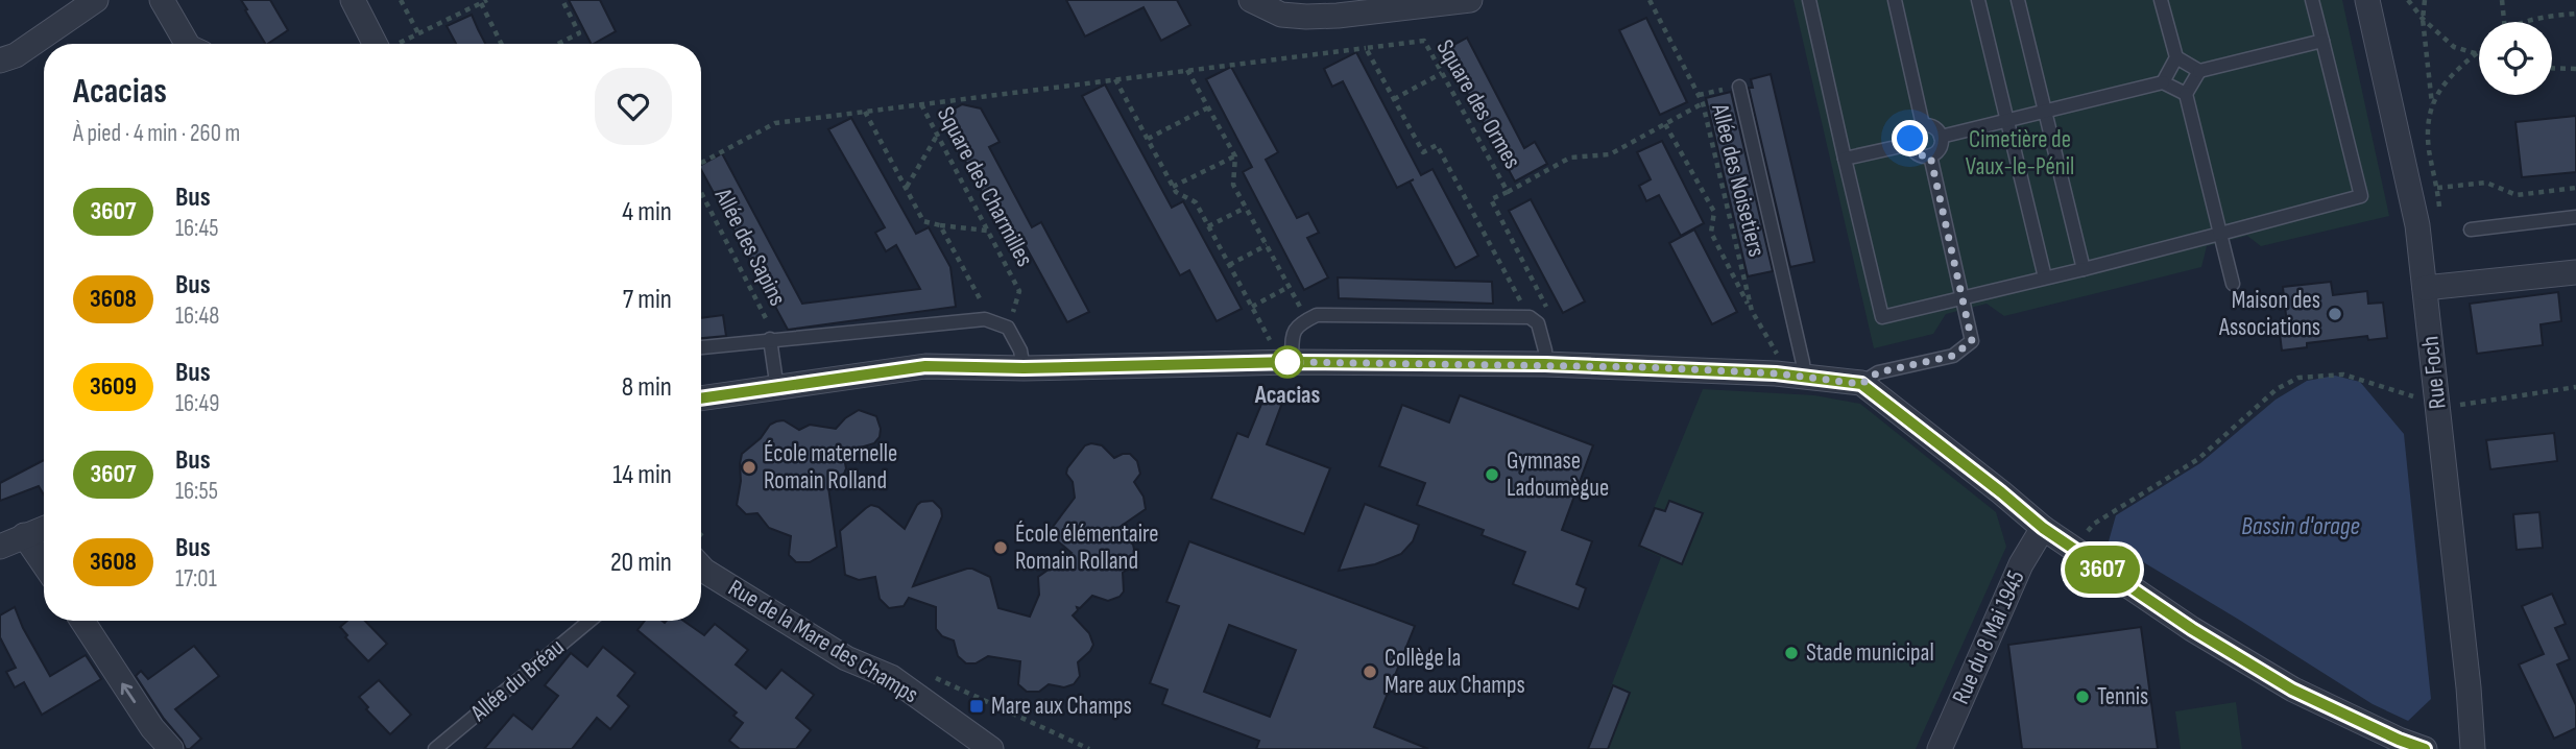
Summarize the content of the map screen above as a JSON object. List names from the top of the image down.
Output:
{
  "streets": {
    "street": ["Rue Foch", "Rue du 8 Mai 1945", "Rue de la Mare des Champs"],
    "lane": ["Allée du Bréau"],
    "path": [
      "Square des Ormes",
      "Allée des Noisetiers",
      "Square des Charmilles",
      "Allée des Sapins"
    ]
  },
  "water": ["Bassin d'orage"],
  "parks": ["Cimetière de Vaux-le-Pénil"],
  "places": {
    "other": [
      "Maison des Associations",
      "Acacias",
      "École maternelle Romain Rolland",
      "Gymnase Ladoumègue",
      "École élémentaire Romain Rolland",
      "Stade municipal",
      "Collège la Mare aux Champs",
      "Tennis"
    ],
    "transit": ["Mare aux Champs"]
  },
  "lines": ["bus line 3607"],
  "page": {
    "on_map": "3607",
    "heading": ["Acacias", "À pied · 4 min · 260 m"],
    "list": [
      {
        "mark": "3607",
        "name": "Bus",
        "note": "16:45",
        "value": "4 min"
      },
      {
        "mark": "3608",
        "name": "Bus",
        "note": "16:48",
        "value": "7 min"
      },
      {
        "mark": "3609",
        "name": "Bus",
        "note": "16:49",
        "value": "8 min"
      },
      {
        "mark": "3607",
        "name": "Bus",
        "note": "16:55",
        "value": "14 min"
      },
      {
        "mark": "3608",
        "name": "Bus",
        "note": "17:01",
        "value": "20 min"
      }
    ]
  }
}
